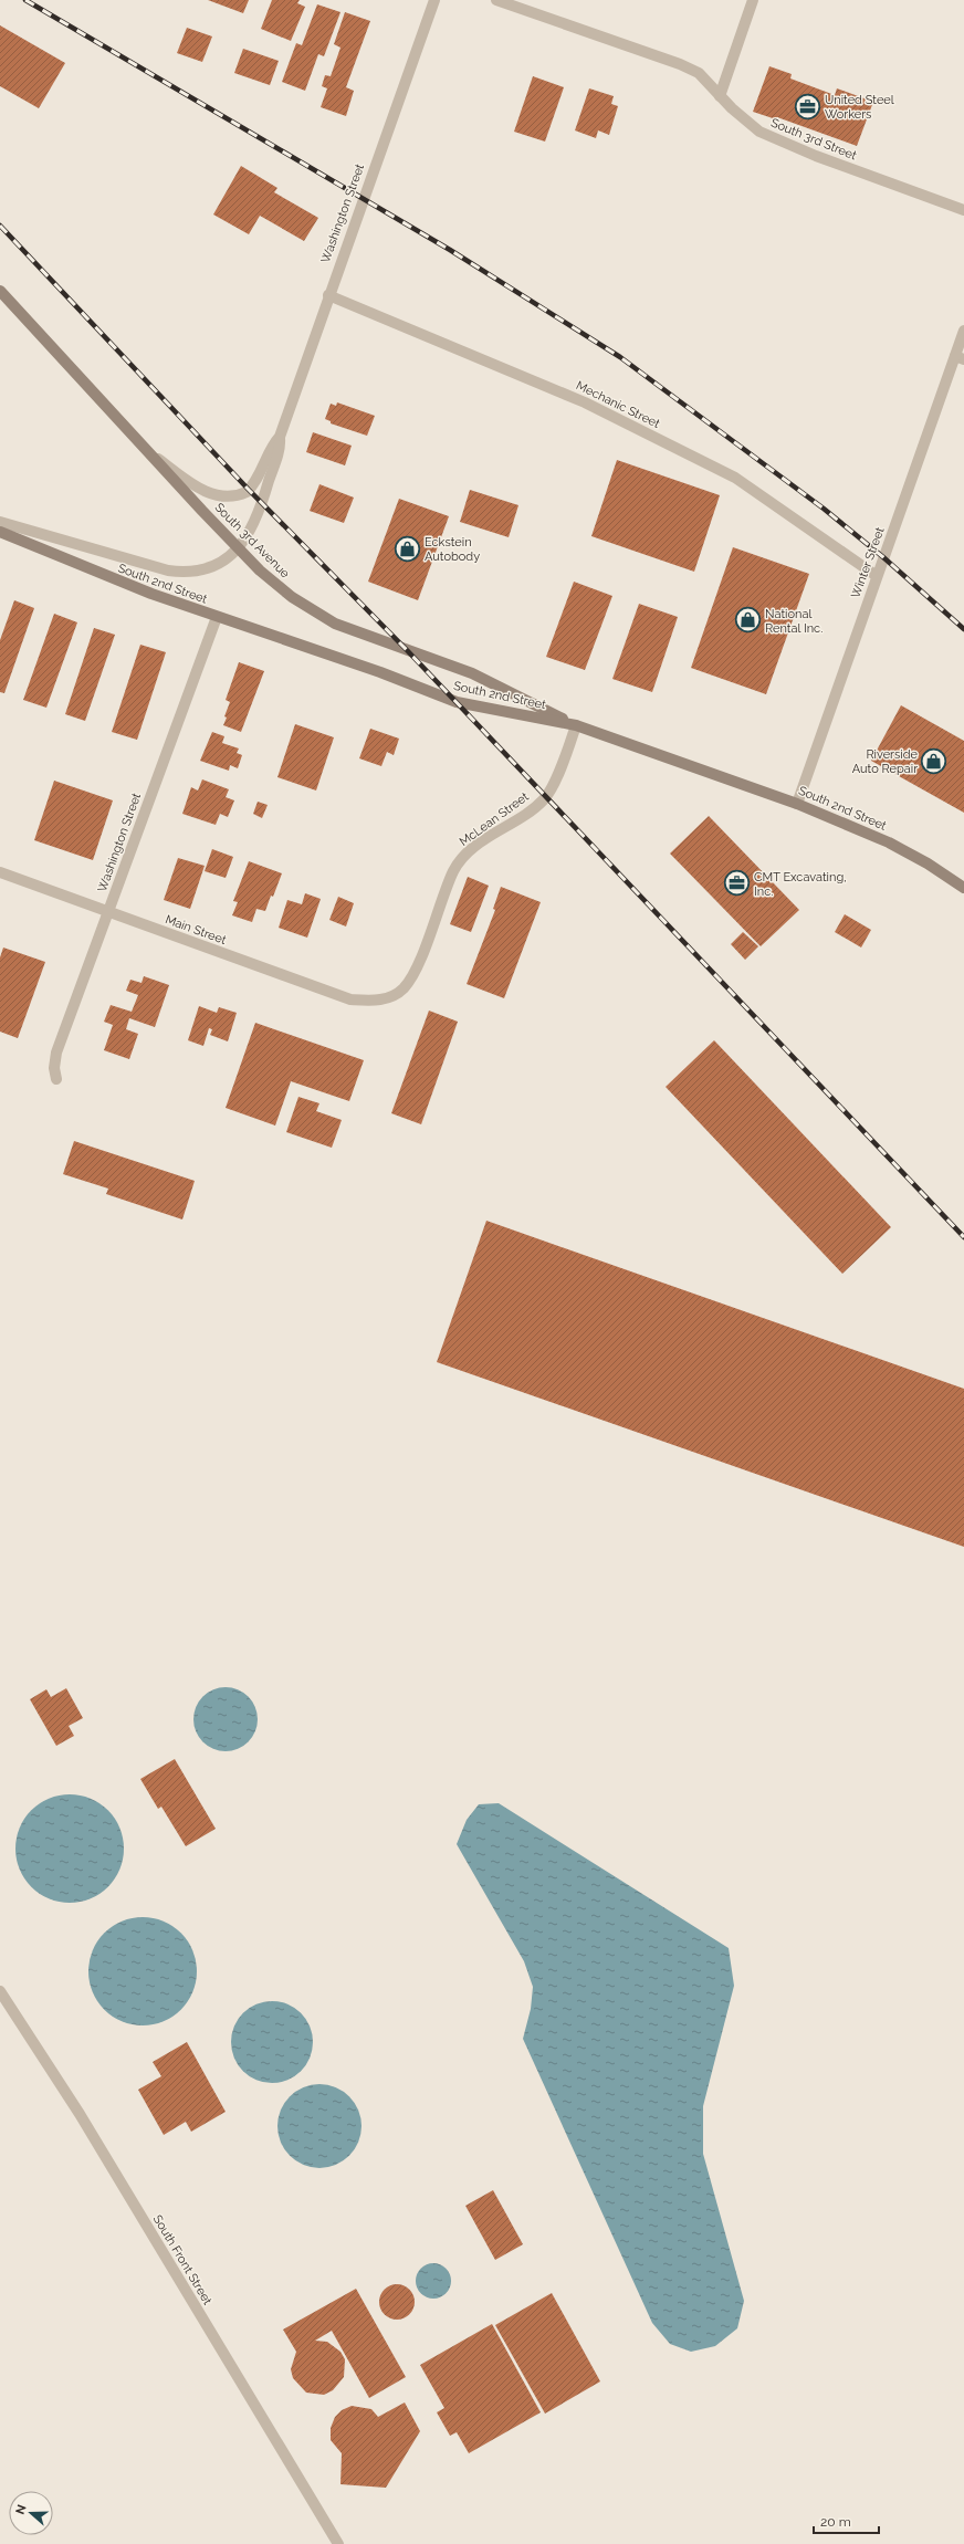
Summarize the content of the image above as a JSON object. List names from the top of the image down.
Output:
{
  "streets": {
    "main road": ["South 3rd Avenue", "South 2nd Street"],
    "street": [
      "South 3rd Street",
      "Washington Street",
      "Mechanic Street",
      "Winter Street",
      "McLean Street",
      "Main Street",
      "South Front Street"
    ]
  },
  "crossings": [
    ["Washington Street", "Mechanic Street"],
    ["Washington Street", "South 3rd Avenue"],
    ["Washington Street", "South 2nd Street"],
    ["Washington Street", "Main Street"],
    ["Mechanic Street", "Winter Street"],
    ["South 3rd Avenue", "South 2nd Street"],
    ["South 3rd Avenue", "McLean Street"],
    ["Winter Street", "South 2nd Street"],
    ["South 2nd Street", "McLean Street"],
    ["McLean Street", "Main Street"]
  ],
  "places": {
    "office": ["United Steel Workers", "CMT Excavating, Inc."],
    "shop": ["Eckstein Autobody", "National Rental Inc.", "Riverside Auto Repair"]
  },
  "scale_bar": "20 m",
  "north": "left"
}
